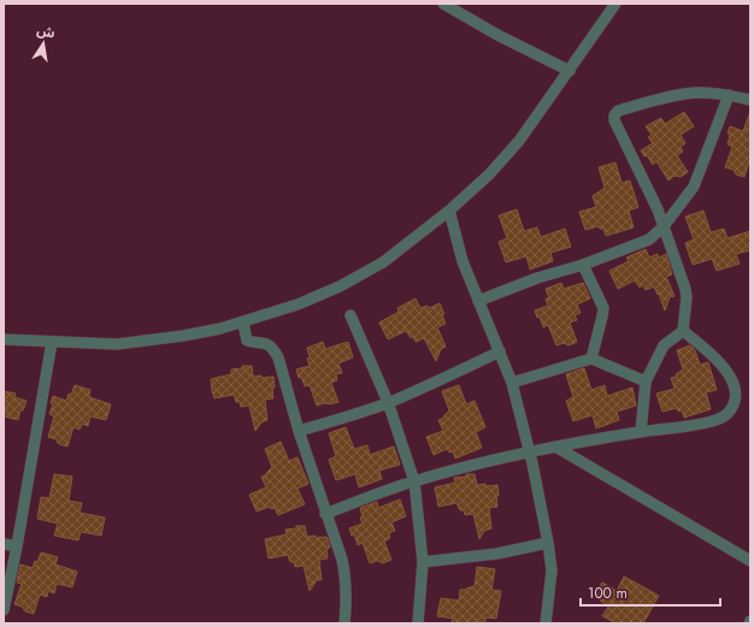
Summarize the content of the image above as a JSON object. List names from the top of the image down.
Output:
{
  "scale_bar": "100 m",
  "north": "top"
}
